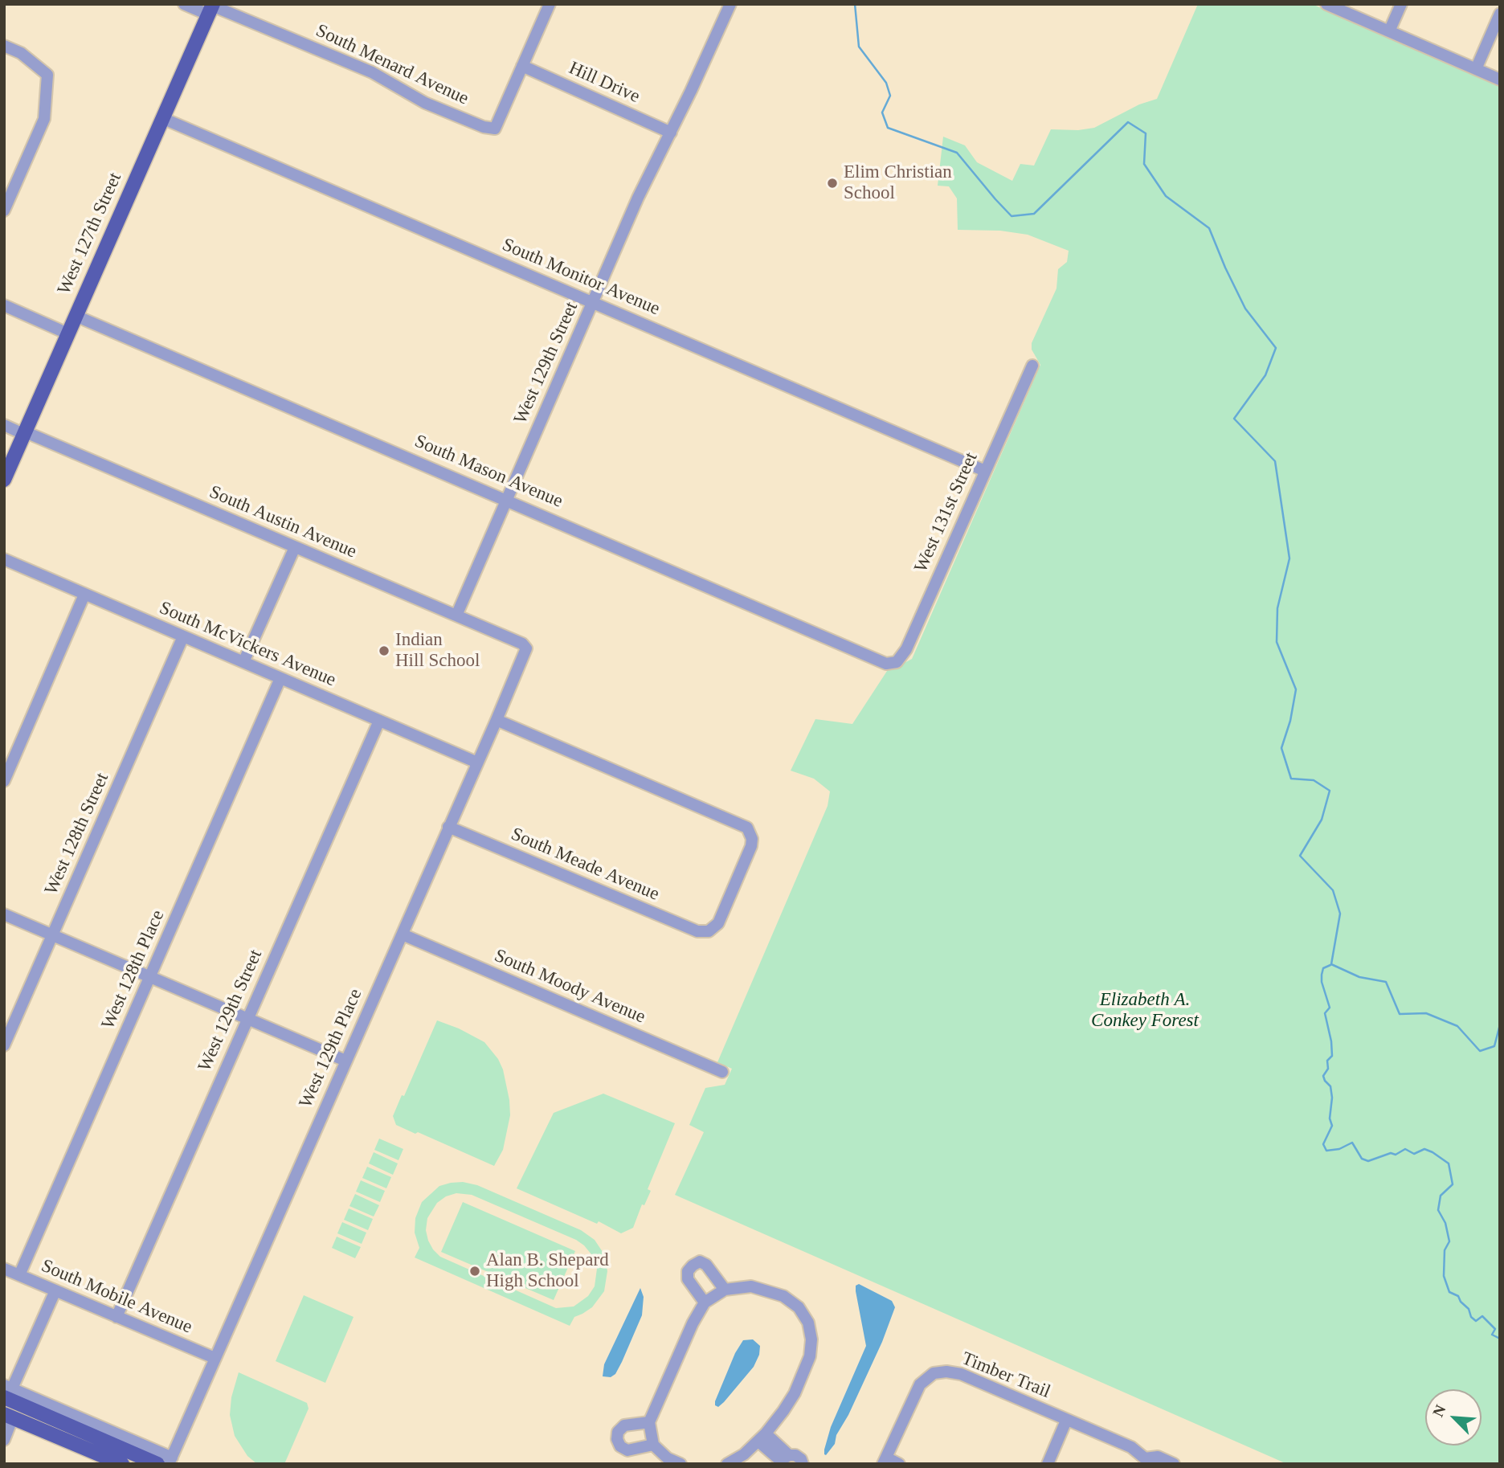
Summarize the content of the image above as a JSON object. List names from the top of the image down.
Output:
{
  "streets": {
    "main road": ["West 127th Street"],
    "street": [
      "South Menard Avenue",
      "Hill Drive",
      "South Monitor Avenue",
      "West 129th Street",
      "South Mason Avenue",
      "West 131st Street",
      "South Austin Avenue",
      "South McVickers Avenue",
      "West 128th Street",
      "South Meade Avenue",
      "West 128th Place",
      "South Moody Avenue",
      "West 129th Place",
      "South Mobile Avenue",
      "Timber Trail"
    ]
  },
  "crossings": [
    ["South Menard Avenue", "Hill Drive"],
    ["South Menard Avenue", "West 127th Street"],
    ["Hill Drive", "West 129th Street"],
    ["West 127th Street", "South Monitor Avenue"],
    ["West 127th Street", "South Mason Avenue"],
    ["West 127th Street", "South Austin Avenue"],
    ["South Monitor Avenue", "West 129th Street"],
    ["South Monitor Avenue", "West 131st Street"],
    ["West 129th Street", "South Mason Avenue"],
    ["West 129th Street", "South Austin Avenue"],
    ["West 129th Street", "South McVickers Avenue"],
    ["West 129th Street", "South Mobile Avenue"],
    ["South Mason Avenue", "West 131st Street"],
    ["South Austin Avenue", "West 129th Place"],
    ["South McVickers Avenue", "West 128th Street"],
    ["South McVickers Avenue", "West 128th Place"],
    ["South McVickers Avenue", "West 129th Place"],
    ["South Meade Avenue", "West 129th Place"],
    ["West 128th Place", "South Mobile Avenue"],
    ["South Moody Avenue", "West 129th Place"],
    ["West 129th Place", "South Mobile Avenue"]
  ],
  "parks": ["Elizabeth A. Conkey Forest"],
  "places": ["Elim Christian School", "Indian Hill School", "Alan B. Shepard High School"],
  "north": "top left"
}
